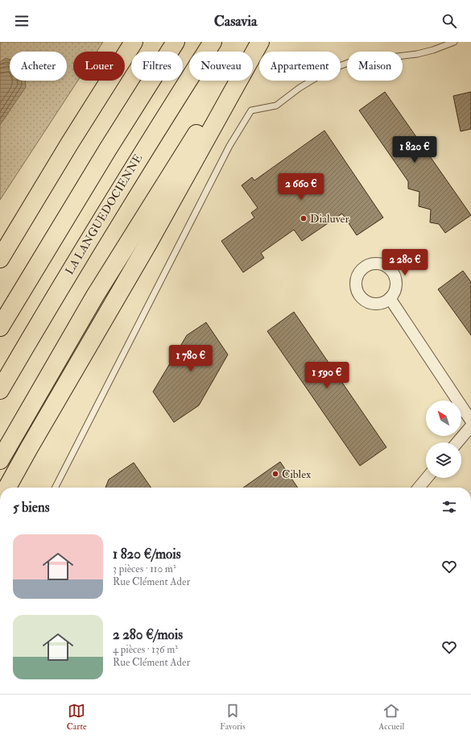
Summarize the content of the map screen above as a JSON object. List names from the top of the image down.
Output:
{
  "streets": {
    "highway": ["LA LANGUEDOCIENNE"]
  },
  "places": ["Dialuver", "Ciblex"],
  "north": "top left",
  "page": {
    "header": "Casavia",
    "chip": [
      "Acheter",
      "Louer",
      "Filtres",
      "Nouveau",
      "Appartement",
      "Maison"
    ],
    "price": [
      "1 820 €",
      "2 660 €",
      "2 280 €",
      "1 780 €",
      "1 590 €"
    ],
    "heading": "5 biens",
    "list": [
      {
        "name": "1 820 €/mois",
        "note": "3 pièces · 110 m² · Rue Clément Ader"
      },
      {
        "name": "2 280 €/mois",
        "note": "4 pièces · 136 m² · Rue Clément Ader"
      }
    ],
    "tabs": ["Carte", "Favoris", "Accueil"]
  }
}
